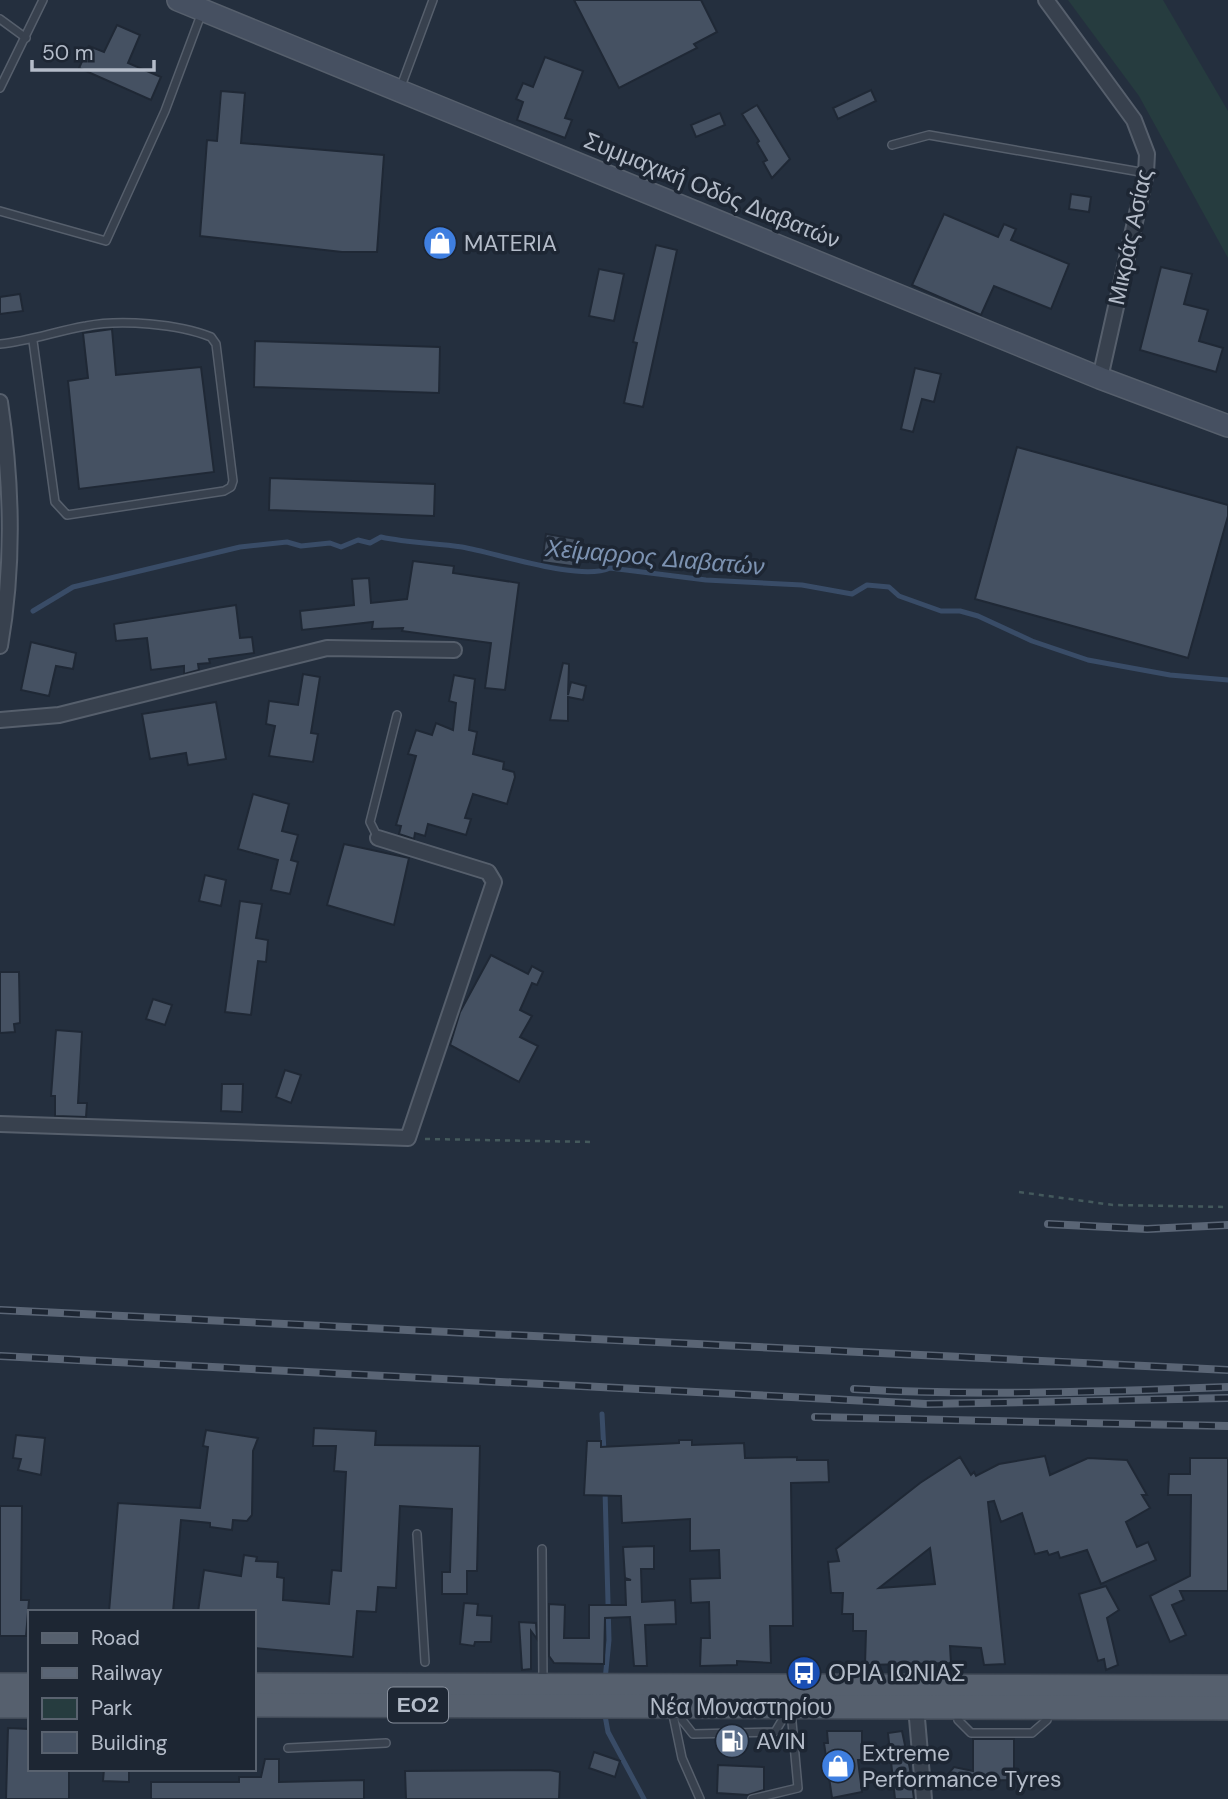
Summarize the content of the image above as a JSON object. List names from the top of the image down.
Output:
{
  "streets": {
    "main road": ["ΕΟ2", "Νέα Μοναστηρίου"],
    "street": ["Συμμαχική Οδός Διαβατών", "Μικράς Ασίας"]
  },
  "crossings": [
    ["Συμμαχική Οδός Διαβατών", "Μικράς Ασίας"]
  ],
  "water": ["Χείμαρρος Διαβατών"],
  "places": {
    "shop": ["MATERIA", "Extreme Performance Tyres"],
    "bus stop": ["ΟΡΙΑ ΙΩΝΙΑΣ"],
    "fuel station": ["AVIN"]
  },
  "legend": [
    "Road",
    "Railway",
    "Park",
    "Building"
  ],
  "scale_bar": "50 m"
}
